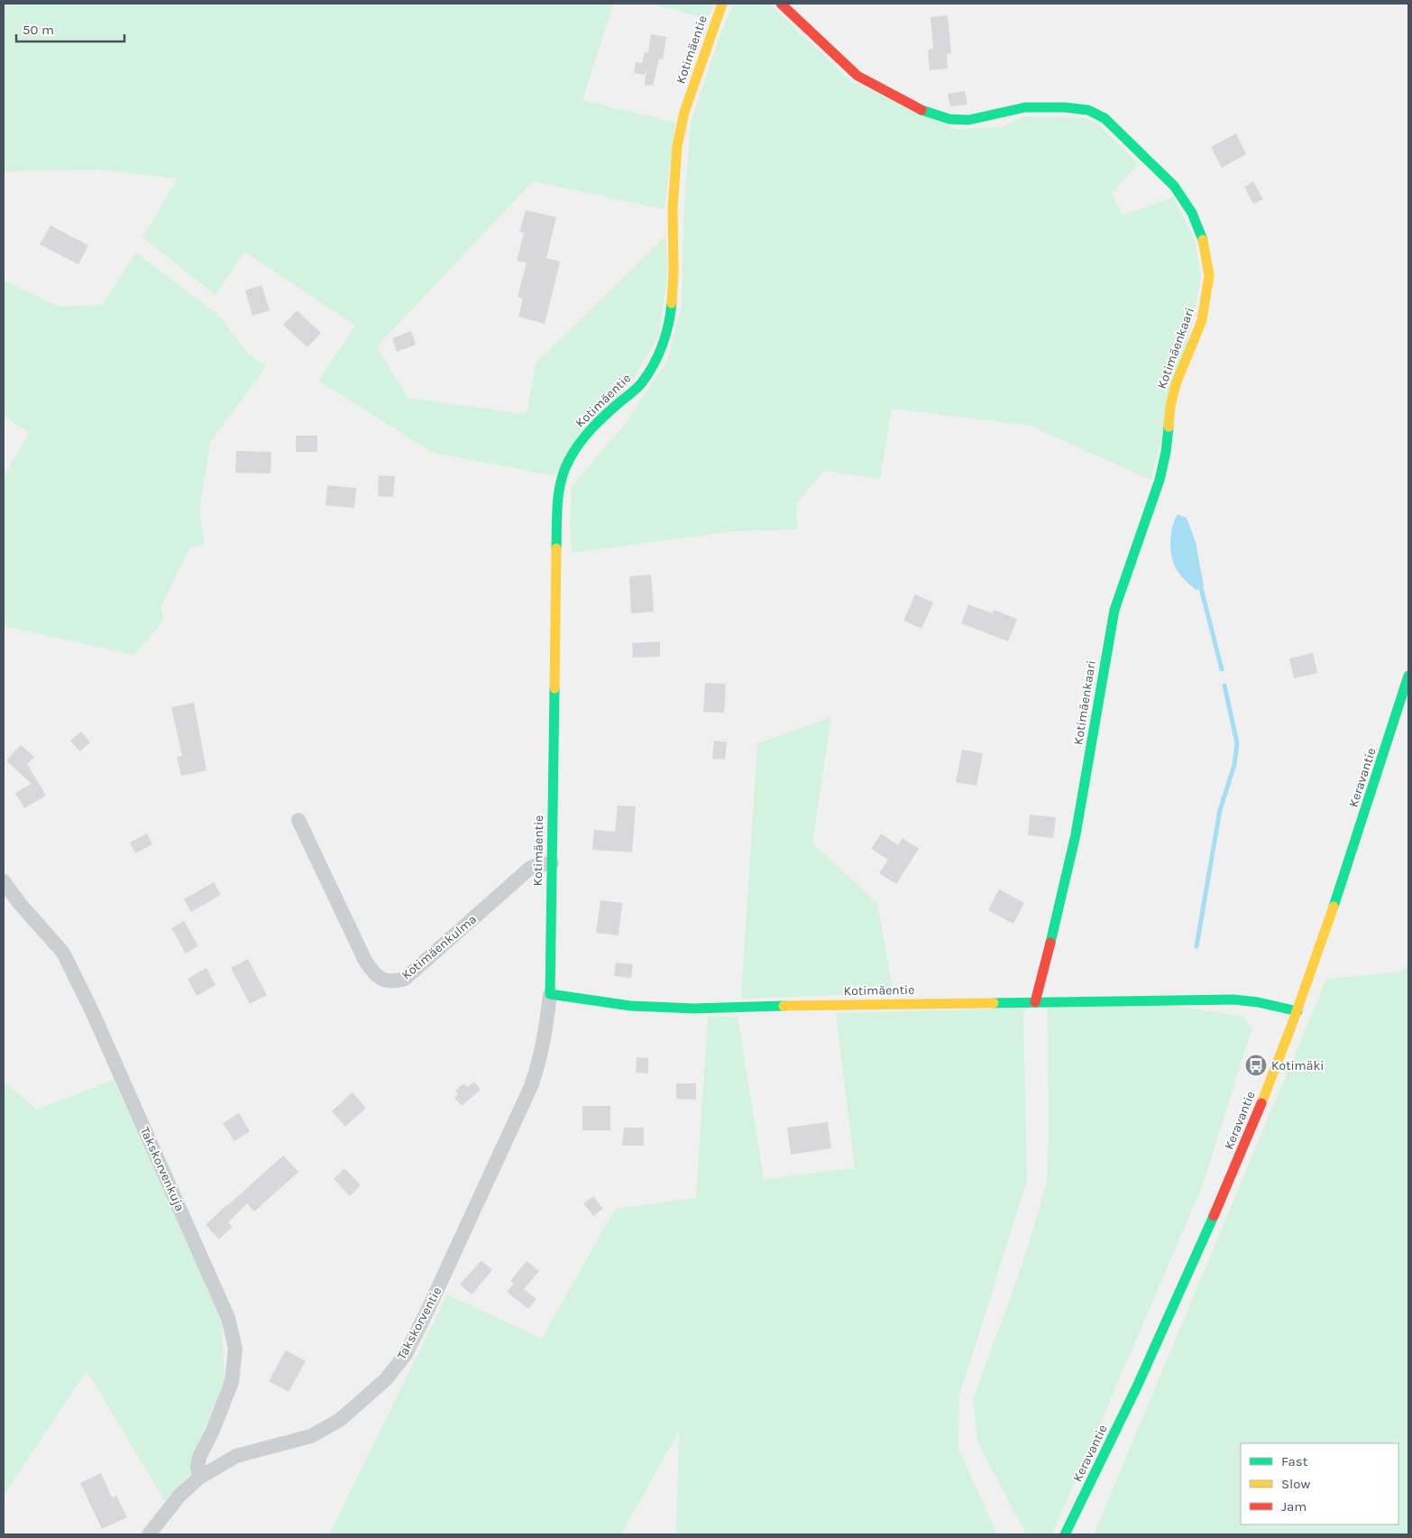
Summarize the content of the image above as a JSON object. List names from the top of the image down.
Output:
{
  "streets": {
    "street": [
      "Kotimäentie",
      "Kotimäenkaari",
      "Keravantie",
      "Kotimäenkulma",
      "Takskorvenkuja",
      "Takskorventie"
    ]
  },
  "crossings": [
    ["Kotimäentie", "Kotimäenkaari"],
    ["Kotimäentie", "Keravantie"],
    ["Kotimäentie", "Kotimäenkulma"],
    ["Kotimäentie", "Takskorventie"],
    ["Takskorvenkuja", "Takskorventie"]
  ],
  "places": {
    "bus stop": ["Kotimäki"]
  },
  "legend": ["Fast", "Slow", "Jam"],
  "scale_bar": "50 m"
}
